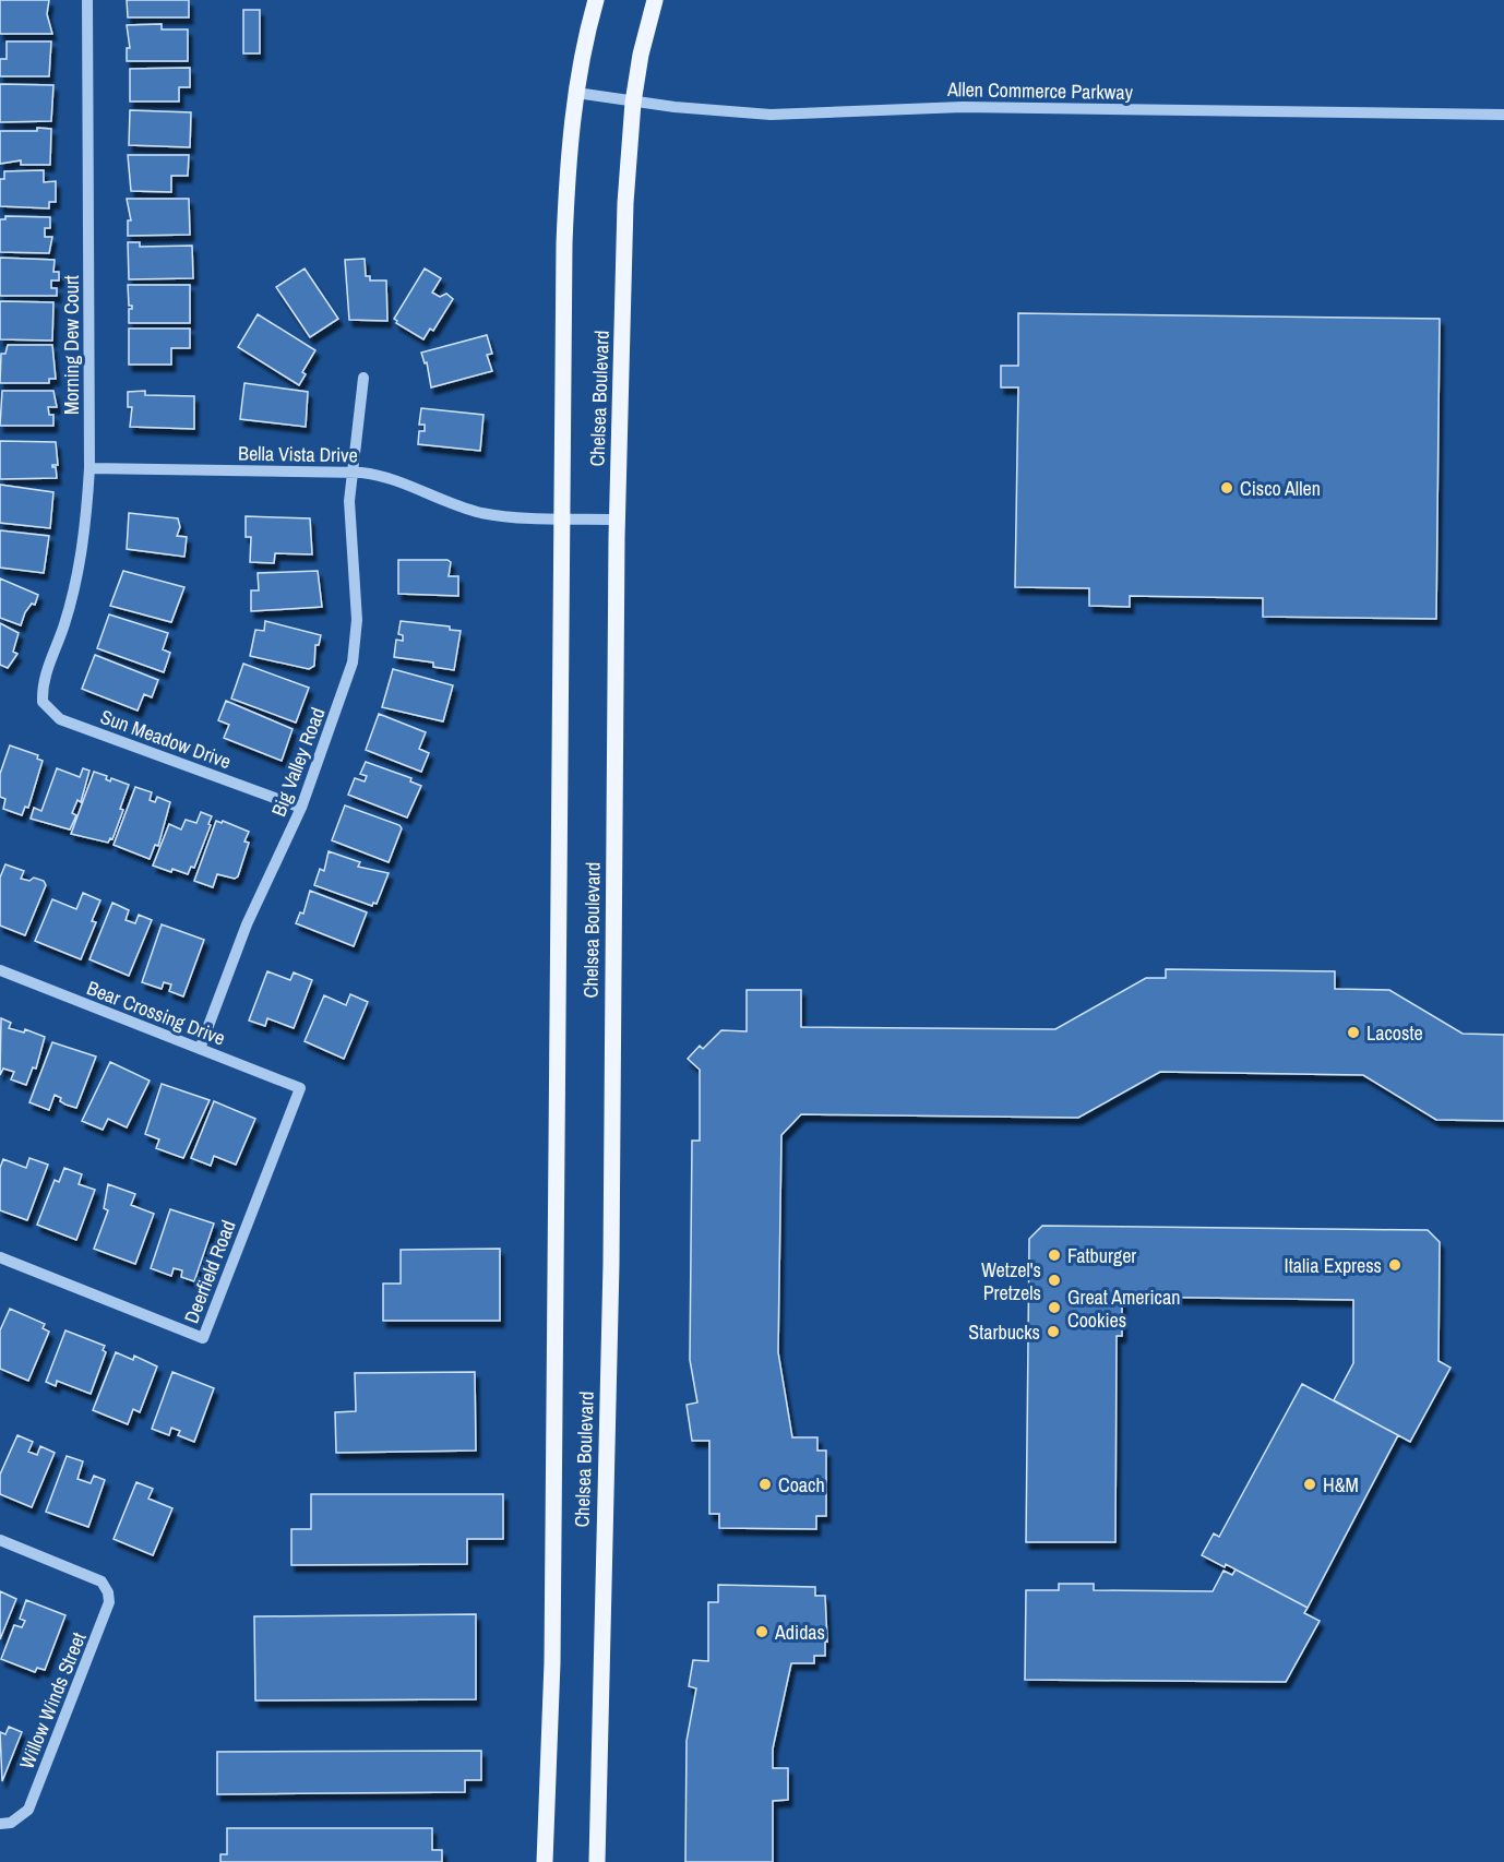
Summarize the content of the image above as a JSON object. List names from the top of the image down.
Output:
{
  "streets": {
    "main road": ["Chelsea Boulevard"],
    "street": [
      "Allen Commerce Parkway",
      "Morning Dew Court",
      "Bella Vista Drive",
      "Sun Meadow Drive",
      "Big Valley Road",
      "Bear Crossing Drive",
      "Deerfield Road",
      "Willow Winds Street"
    ]
  },
  "crossings": [
    ["Allen Commerce Parkway", "Chelsea Boulevard"],
    ["Morning Dew Court", "Bella Vista Drive"],
    ["Morning Dew Court", "Sun Meadow Drive"],
    ["Chelsea Boulevard", "Bella Vista Drive"],
    ["Bella Vista Drive", "Big Valley Road"],
    ["Sun Meadow Drive", "Big Valley Road"],
    ["Big Valley Road", "Bear Crossing Drive"],
    ["Bear Crossing Drive", "Deerfield Road"]
  ],
  "places": [
    "Cisco Allen",
    "Lacoste",
    "Fatburger",
    "Italia Express",
    "Wetzel's Pretzels",
    "Great American Cookies",
    "Starbucks",
    "Coach",
    "H&M",
    "Adidas"
  ]
}
